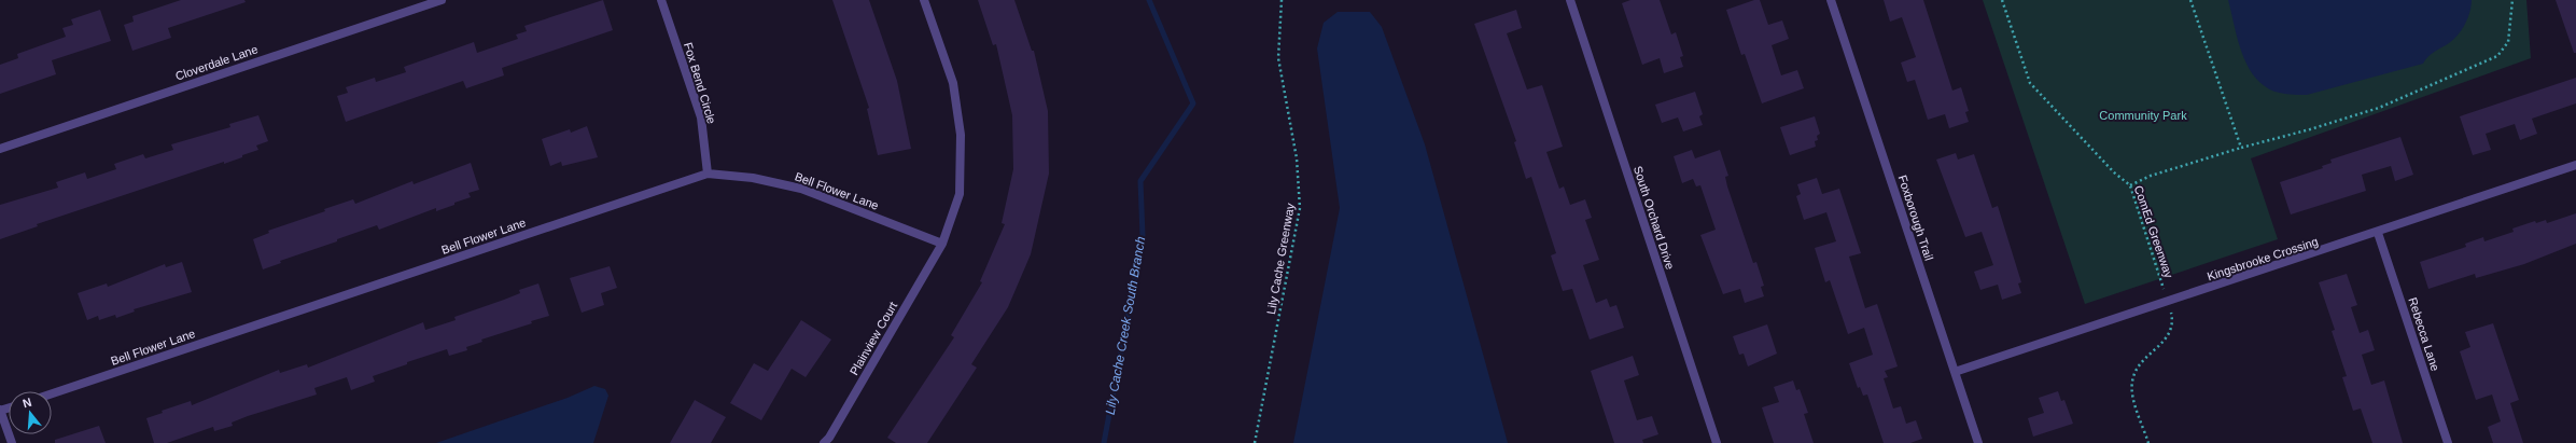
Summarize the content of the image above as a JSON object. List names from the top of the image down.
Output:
{
  "streets": {
    "street": [
      "Cloverdale Lane",
      "Fox Bend Circle",
      "Bell Flower Lane",
      "South Orchard Drive",
      "Foxborough Trail",
      "Kingsbrooke Crossing",
      "Rebecca Lane",
      "Plainview Court"
    ],
    "path": ["ComEd Greenway", "Lily Cache Greenway"]
  },
  "crossings": [
    ["Fox Bend Circle", "Bell Flower Lane"],
    ["Bell Flower Lane", "Plainview Court"],
    ["Foxborough Trail", "Kingsbrooke Crossing"],
    ["ComEd Greenway", "Kingsbrooke Crossing"],
    ["Kingsbrooke Crossing", "Rebecca Lane"]
  ],
  "water": ["Lily Cache Creek South Branch"],
  "parks": ["Community Park"],
  "north": "top"
}
